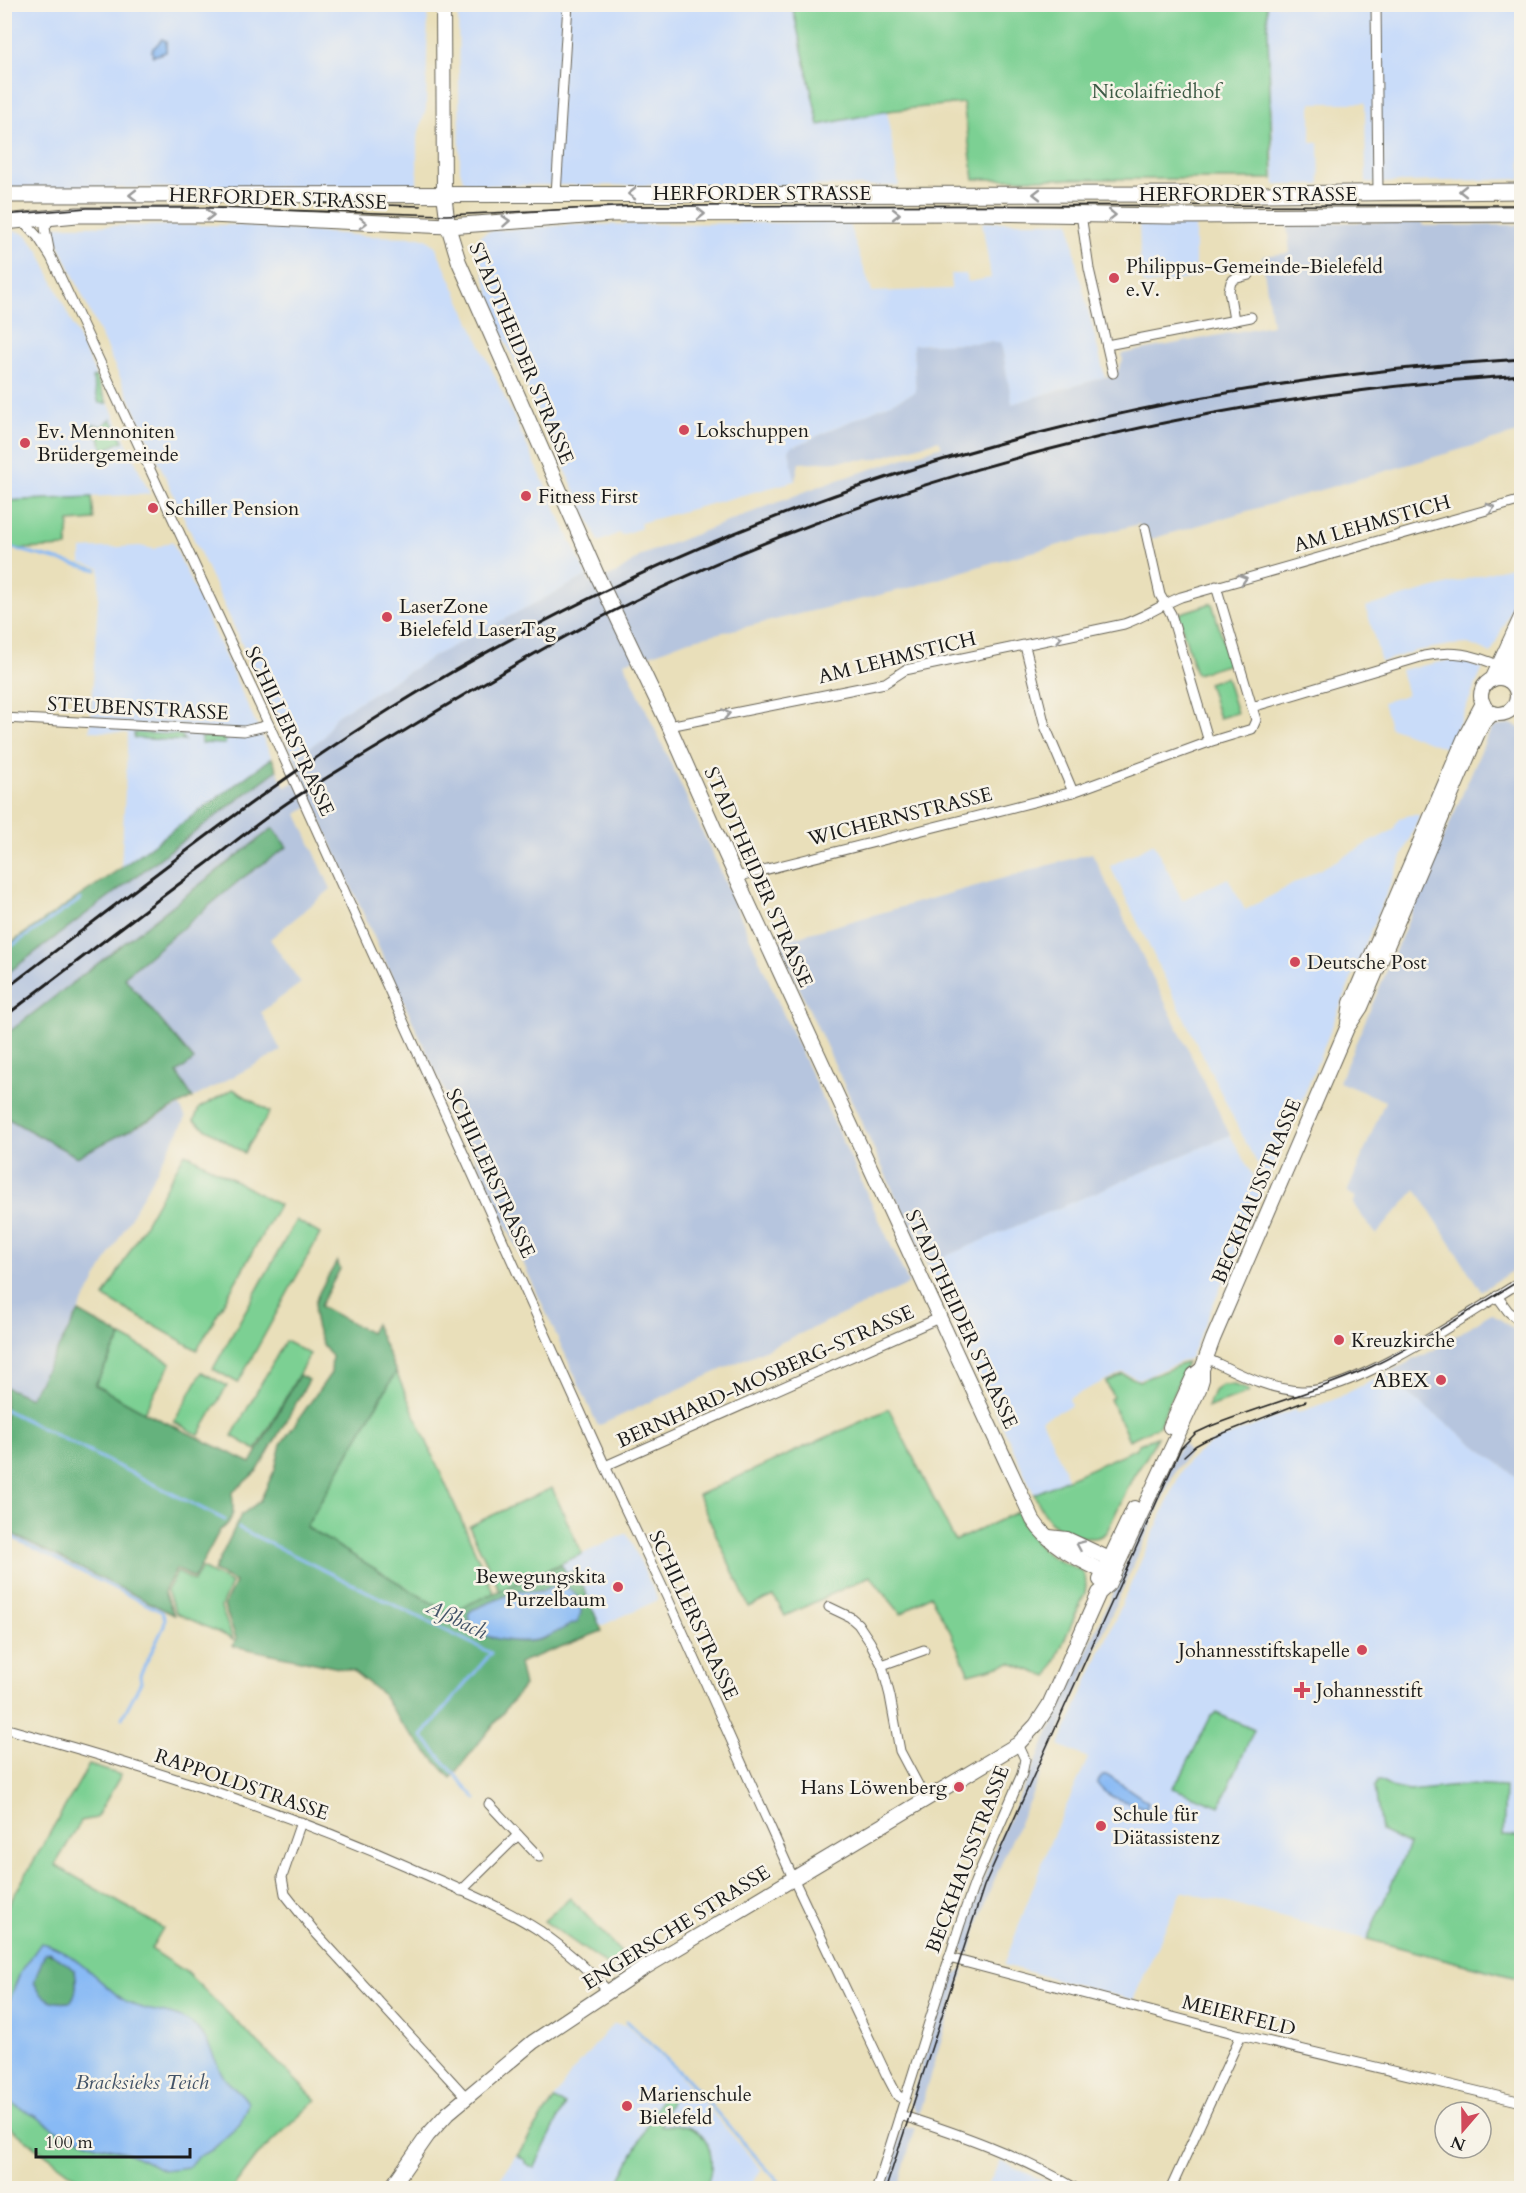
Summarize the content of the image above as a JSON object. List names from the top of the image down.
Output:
{
  "streets": {
    "main road": [
      "HERFORDER STRASSE",
      "STADTHEIDER STRASSE",
      "BECKHAUSSTRASSE",
      "ENGERSCHE STRASSE"
    ],
    "street": [
      "AM LEHMSTICH",
      "STEUBENSTRASSE",
      "SCHILLERSTRASSE",
      "WICHERNSTRASSE",
      "BERNHARD-MOSBERG-STRASSE",
      "RAPPOLDSTRASSE",
      "MEIERFELD"
    ]
  },
  "crossings": [
    ["HERFORDER STRASSE", "STADTHEIDER STRASSE"],
    ["HERFORDER STRASSE", "SCHILLERSTRASSE"],
    ["STADTHEIDER STRASSE", "AM LEHMSTICH"],
    ["STADTHEIDER STRASSE", "WICHERNSTRASSE"],
    ["STADTHEIDER STRASSE", "BECKHAUSSTRASSE"],
    ["STADTHEIDER STRASSE", "BERNHARD-MOSBERG-STRASSE"],
    ["STEUBENSTRASSE", "SCHILLERSTRASSE"],
    ["SCHILLERSTRASSE", "BECKHAUSSTRASSE"],
    ["SCHILLERSTRASSE", "BERNHARD-MOSBERG-STRASSE"],
    ["SCHILLERSTRASSE", "ENGERSCHE STRASSE"],
    ["BECKHAUSSTRASSE", "ENGERSCHE STRASSE"],
    ["BECKHAUSSTRASSE", "MEIERFELD"],
    ["RAPPOLDSTRASSE", "ENGERSCHE STRASSE"]
  ],
  "one_way": ["AM LEHMSTICH"],
  "water": ["Aßbach", "Bracksieks Teich"],
  "parks": ["Nicolaifriedhof"],
  "places": {
    "other": [
      "Philippus-Gemeinde-Bielefeld e.V.",
      "Lokschuppen",
      "Ev. Mennoniten Brüdergemeinde",
      "Fitness First",
      "Schiller Pension",
      "LaserZone Bielefeld LaserTag",
      "Deutsche Post",
      "Kreuzkirche",
      "ABEX",
      "Bewegungskita Purzelbaum",
      "Johannesstiftskapelle",
      "Hans Löwenberg",
      "Schule für Diätassistenz",
      "Marienschule Bielefeld"
    ],
    "health": ["Johannesstift"]
  },
  "scale_bar": "100 m",
  "north": "bottom"
}
